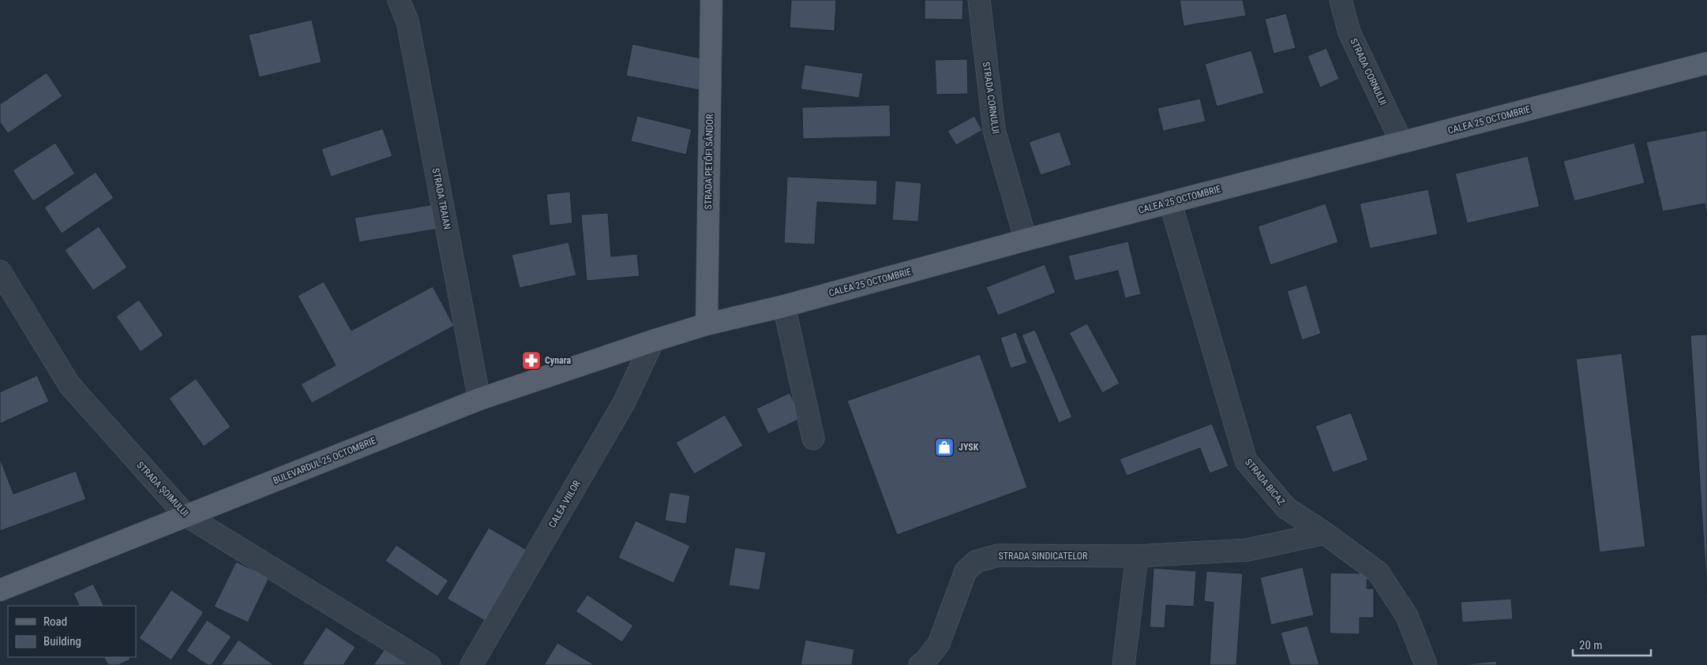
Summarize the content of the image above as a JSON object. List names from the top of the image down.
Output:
{
  "streets": {
    "main road": ["CALEA 25 OCTOMBRIE", "STRADA PETŐFI SÁNDOR", "BULEVARDUL 25 OCTOMBRIE"],
    "street": [
      "STRADA CORNULUI",
      "STRADA TRAIAN",
      "STRADA BICAZ",
      "STRADA ȘOIMULUI",
      "CALEA VIILOR",
      "STRADA SINDICATELOR"
    ]
  },
  "crossings": [
    ["STRADA CORNULUI", "CALEA 25 OCTOMBRIE"],
    ["CALEA 25 OCTOMBRIE", "STRADA PETŐFI SÁNDOR"],
    ["CALEA 25 OCTOMBRIE", "BULEVARDUL 25 OCTOMBRIE"],
    ["CALEA 25 OCTOMBRIE", "STRADA BICAZ"],
    ["CALEA 25 OCTOMBRIE", "CALEA VIILOR"],
    ["STRADA TRAIAN", "BULEVARDUL 25 OCTOMBRIE"],
    ["BULEVARDUL 25 OCTOMBRIE", "STRADA ȘOIMULUI"],
    ["BULEVARDUL 25 OCTOMBRIE", "CALEA VIILOR"],
    ["STRADA BICAZ", "STRADA SINDICATELOR"]
  ],
  "places": {
    "pharmacy": ["Cynara"],
    "shop": ["JYSK"]
  },
  "legend": ["Road", "Building"],
  "scale_bar": "20 m"
}
